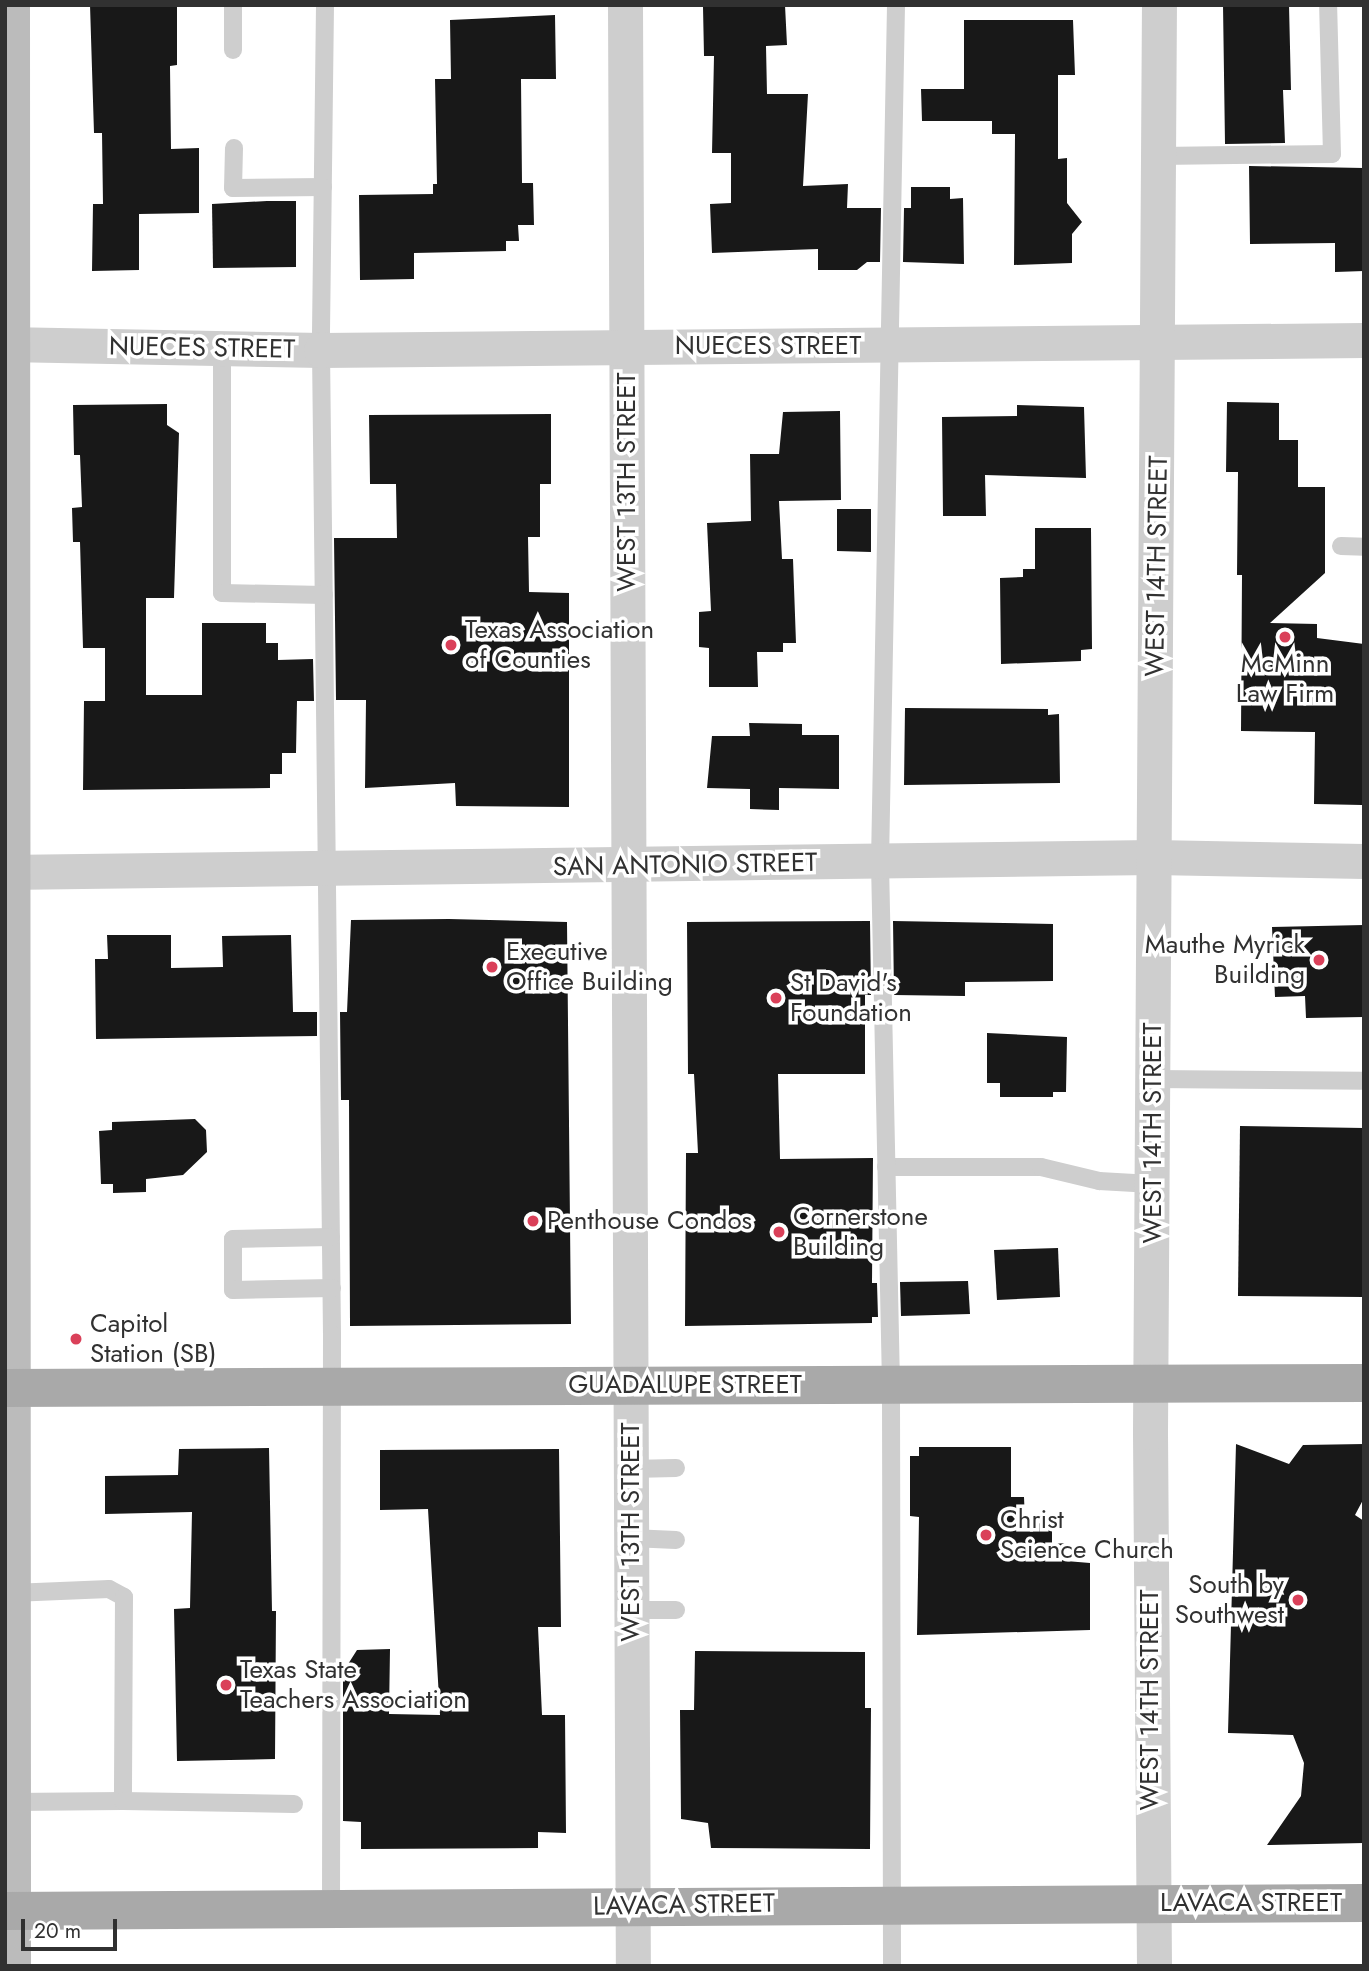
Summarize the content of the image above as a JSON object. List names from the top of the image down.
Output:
{
  "streets": {
    "main road": ["GUADALUPE STREET", "LAVACA STREET"],
    "street": [
      "NUECES STREET",
      "WEST 13TH STREET",
      "WEST 14TH STREET",
      "SAN ANTONIO STREET"
    ]
  },
  "crossings": [
    ["NUECES STREET", "WEST 13TH STREET"],
    ["NUECES STREET", "WEST 14TH STREET"],
    ["WEST 13TH STREET", "SAN ANTONIO STREET"],
    ["WEST 13TH STREET", "GUADALUPE STREET"],
    ["WEST 13TH STREET", "LAVACA STREET"],
    ["WEST 14TH STREET", "SAN ANTONIO STREET"],
    ["WEST 14TH STREET", "GUADALUPE STREET"],
    ["WEST 14TH STREET", "LAVACA STREET"]
  ],
  "places": [
    "McMinn Law Firm",
    "Texas Association of Counties",
    "Mauthe Myrick Building",
    "Executive Office Building",
    "St David's Foundation",
    "Penthouse Condos",
    "Cornerstone Building",
    "Capitol Station (SB)",
    "Christ Science Church",
    "South by Southwest",
    "Texas State Teachers Association"
  ],
  "scale_bar": "20 m"
}
